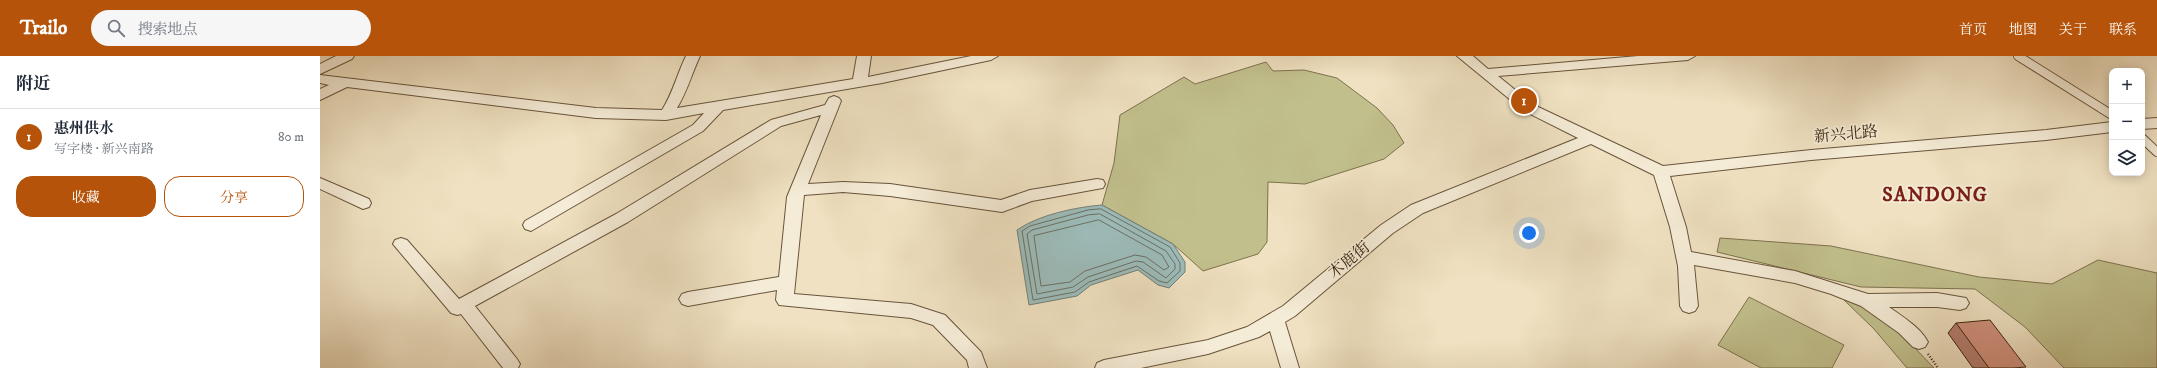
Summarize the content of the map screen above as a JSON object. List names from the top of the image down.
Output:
{
  "streets": {
    "street": ["新兴北路", "木鹿街"]
  },
  "districts": ["SANDONG"],
  "page": {
    "header": "Trailo",
    "search": "搜索地点",
    "nav": [
      "首页",
      "地图",
      "关于",
      "联系"
    ],
    "heading": "附近",
    "map_buttons": ["+", "−"],
    "pins": "1",
    "list": [
      {
        "mark": "1",
        "name": "惠州供水",
        "note": "写字楼 · 新兴南路",
        "value": "80 m"
      }
    ],
    "buttons": ["收藏", "分享"]
  }
}
